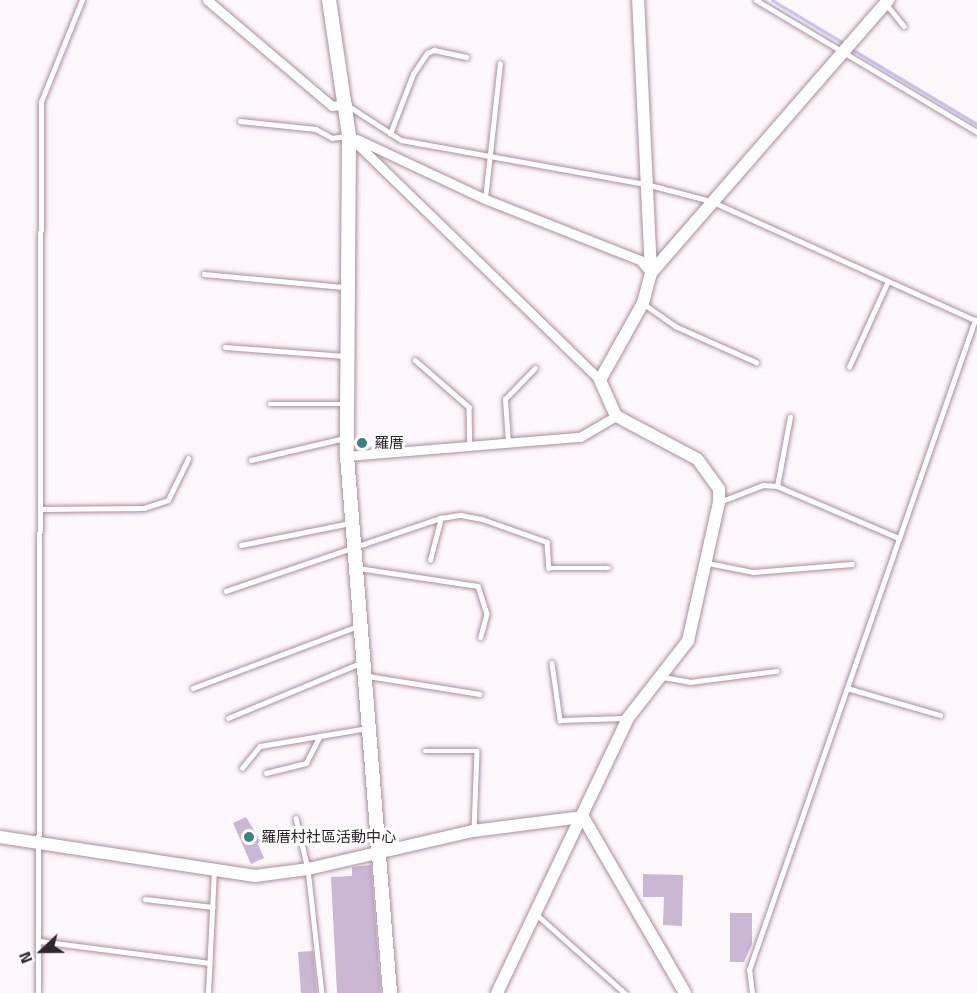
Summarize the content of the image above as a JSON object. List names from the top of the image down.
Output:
{
  "places": ["羅厝", "羅厝村社區活動中心"],
  "north": "left"
}
